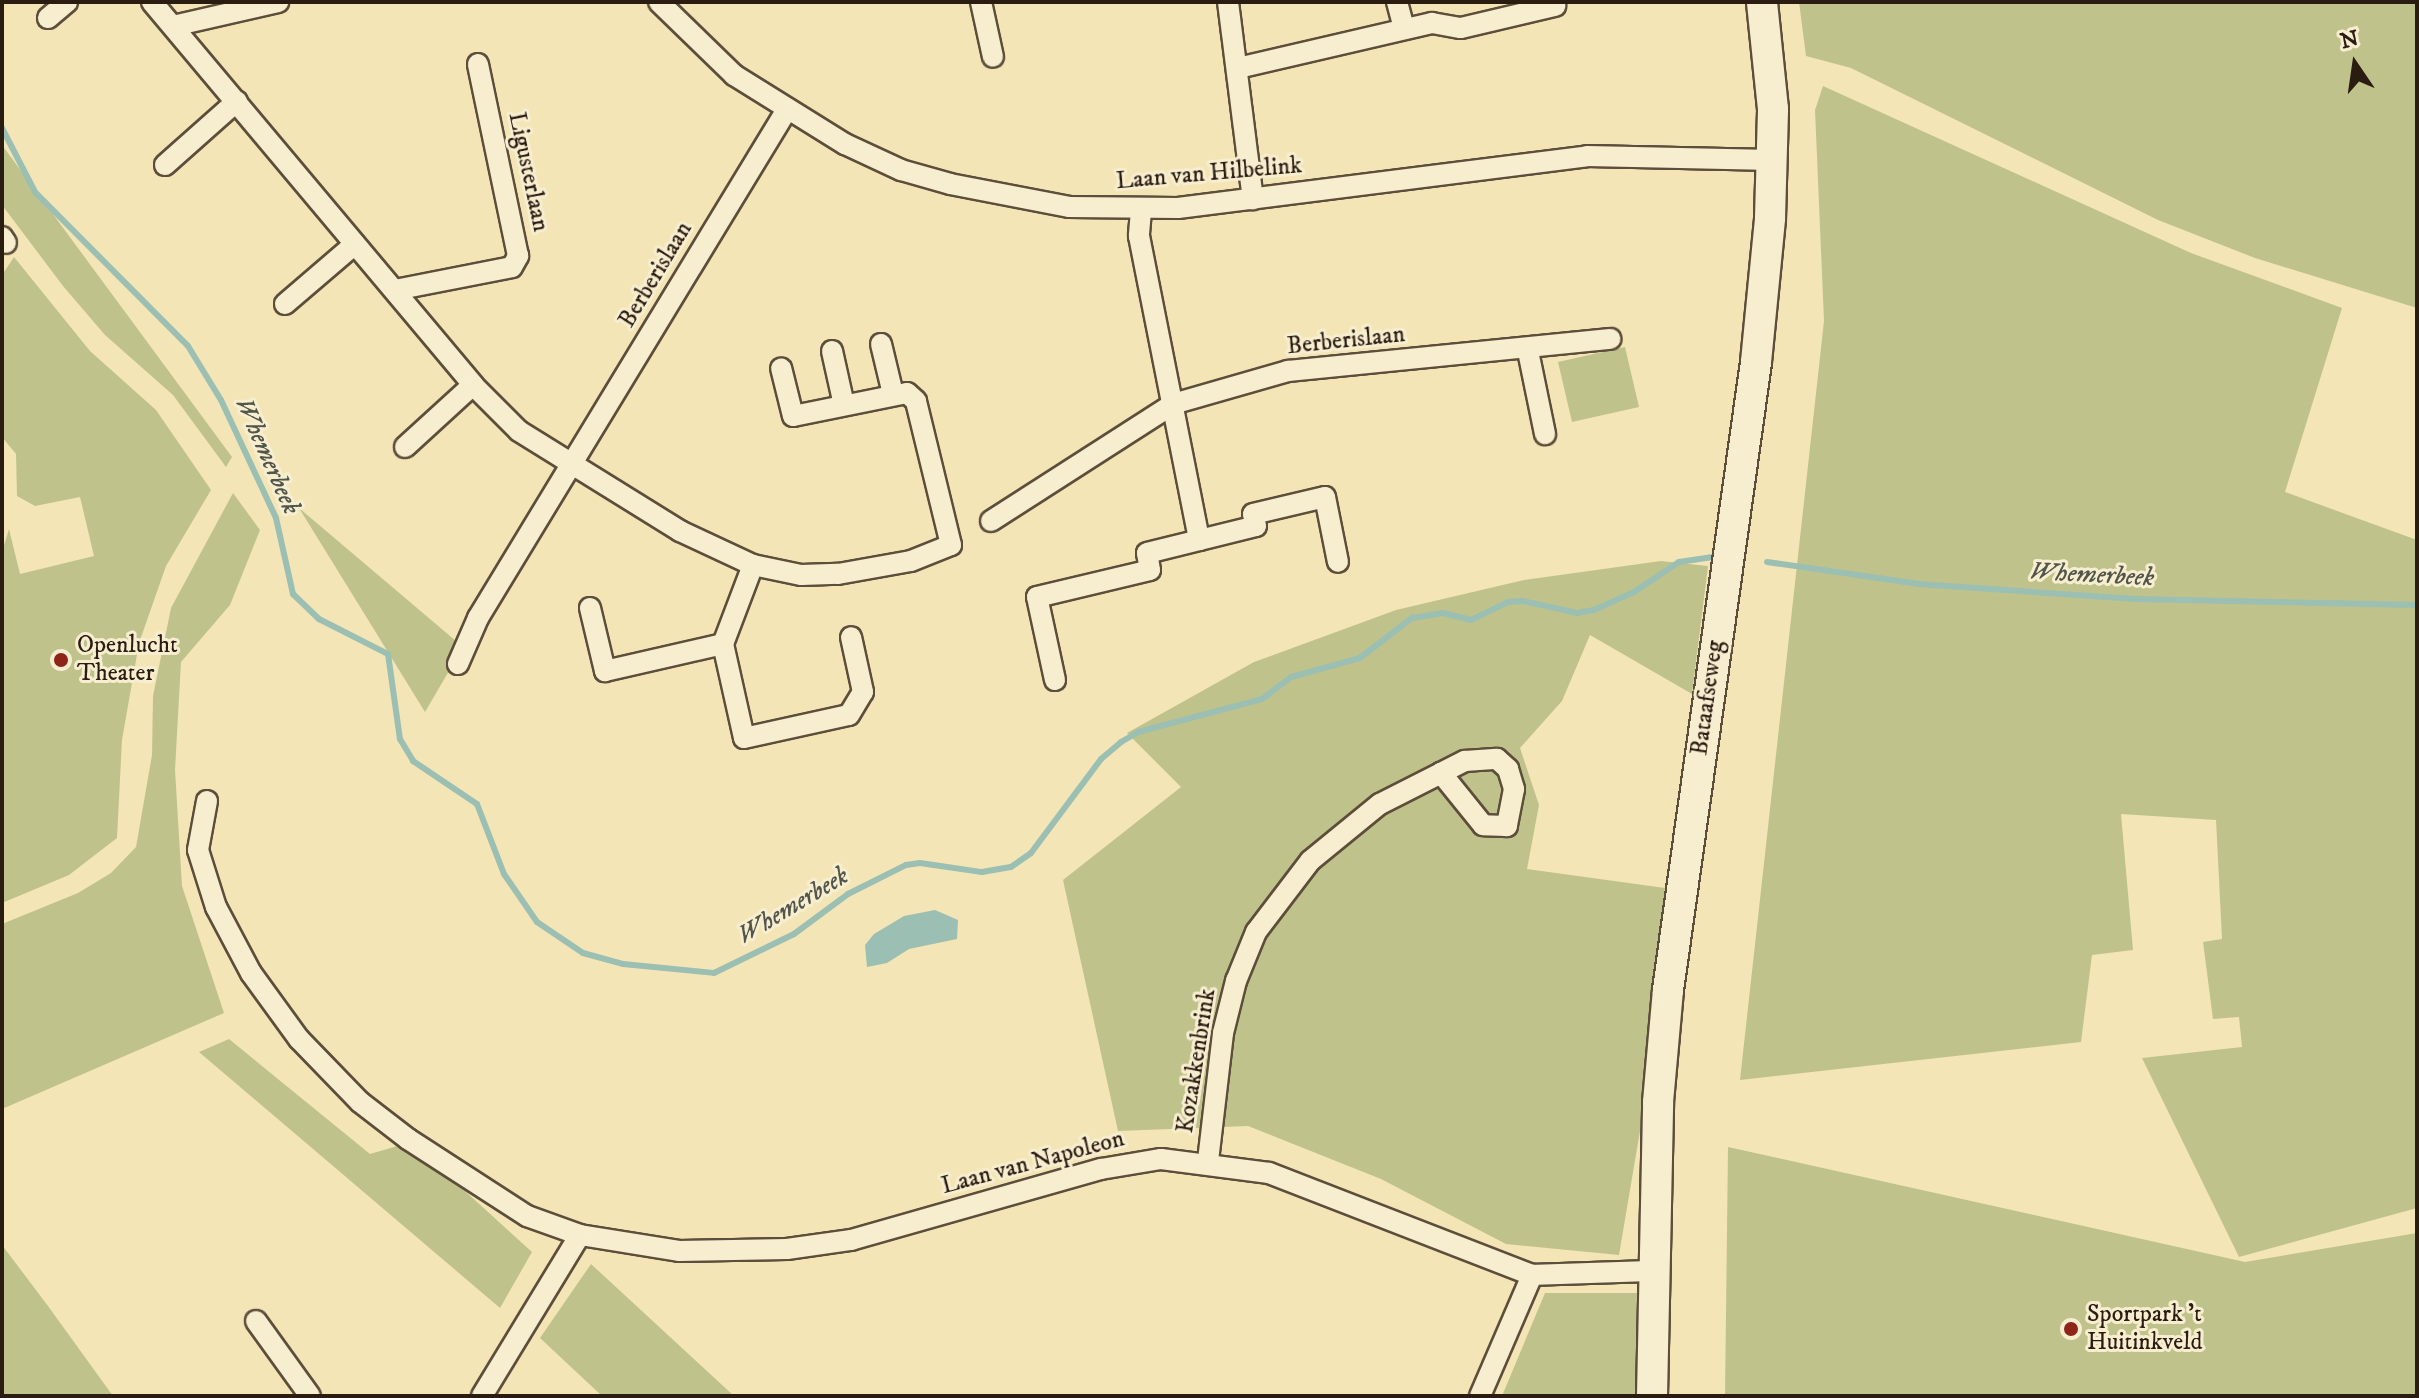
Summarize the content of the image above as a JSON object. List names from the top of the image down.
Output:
{
  "streets": {
    "main road": ["Bataafseweg"],
    "street": [
      "Ligusterlaan",
      "Laan van Hilbelink",
      "Berberislaan",
      "Kozakkenbrink",
      "Laan van Napoleon"
    ]
  },
  "crossings": [
    ["Laan van Hilbelink", "Berberislaan"],
    ["Laan van Hilbelink", "Bataafseweg"],
    ["Bataafseweg", "Laan van Napoleon"],
    ["Kozakkenbrink", "Laan van Napoleon"]
  ],
  "water": ["Whemerbeek"],
  "places": ["Openlucht Theater", "Sportpark 't Huitinkveld"],
  "north": "top"
}
